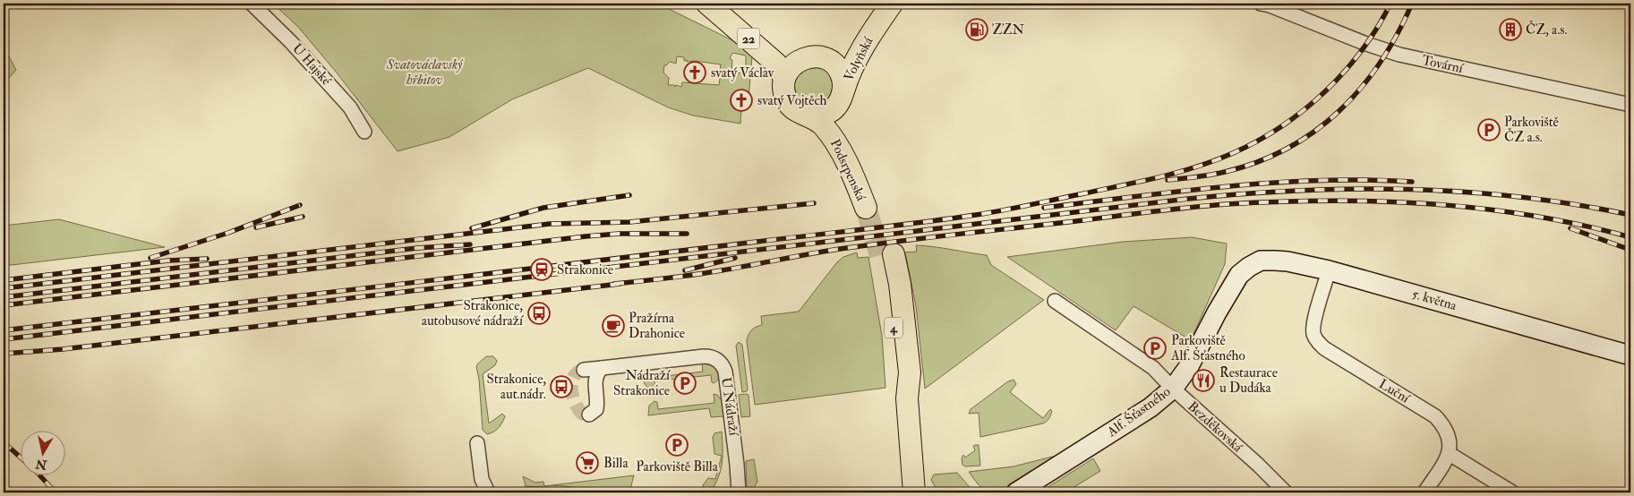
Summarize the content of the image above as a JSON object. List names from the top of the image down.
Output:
{
  "streets": {
    "main road": [
      "22",
      "Volyňská",
      "Podsrpenská",
      "5. května",
      "4",
      "Alf. Šťastného"
    ],
    "street": [
      "U Hajské",
      "Tovární",
      "Luční",
      "U Nádraží",
      "Bezděkovská"
    ]
  },
  "crossings": [
    ["Volyňská", "Podsrpenská"],
    ["5. května", "Luční"],
    ["5. května", "Alf. Šťastného"],
    ["Alf. Šťastného", "Bezděkovská"]
  ],
  "parks": ["Svatováclavský hřbitov"],
  "places": {
    "fuel station": ["ZZN"],
    "building": ["ČZ, a.s."],
    "church": ["svatý Václav", "svatý Vojtěch"],
    "parking": [
      "Parkoviště ČZ a.s.",
      "Parkoviště Alf. Šťastného",
      "Nádraží Strakonice",
      "Parkoviště Billa"
    ],
    "station": ["Strakonice"],
    "bus stop": ["Strakonice, autobusové nádraží", "Strakonice, aut.nádr."],
    "cafe": ["Pražírna Drahonice"],
    "restaurant": ["Restaurace u Dudáka"],
    "supermarket": ["Billa"]
  },
  "north": "bottom"
}
